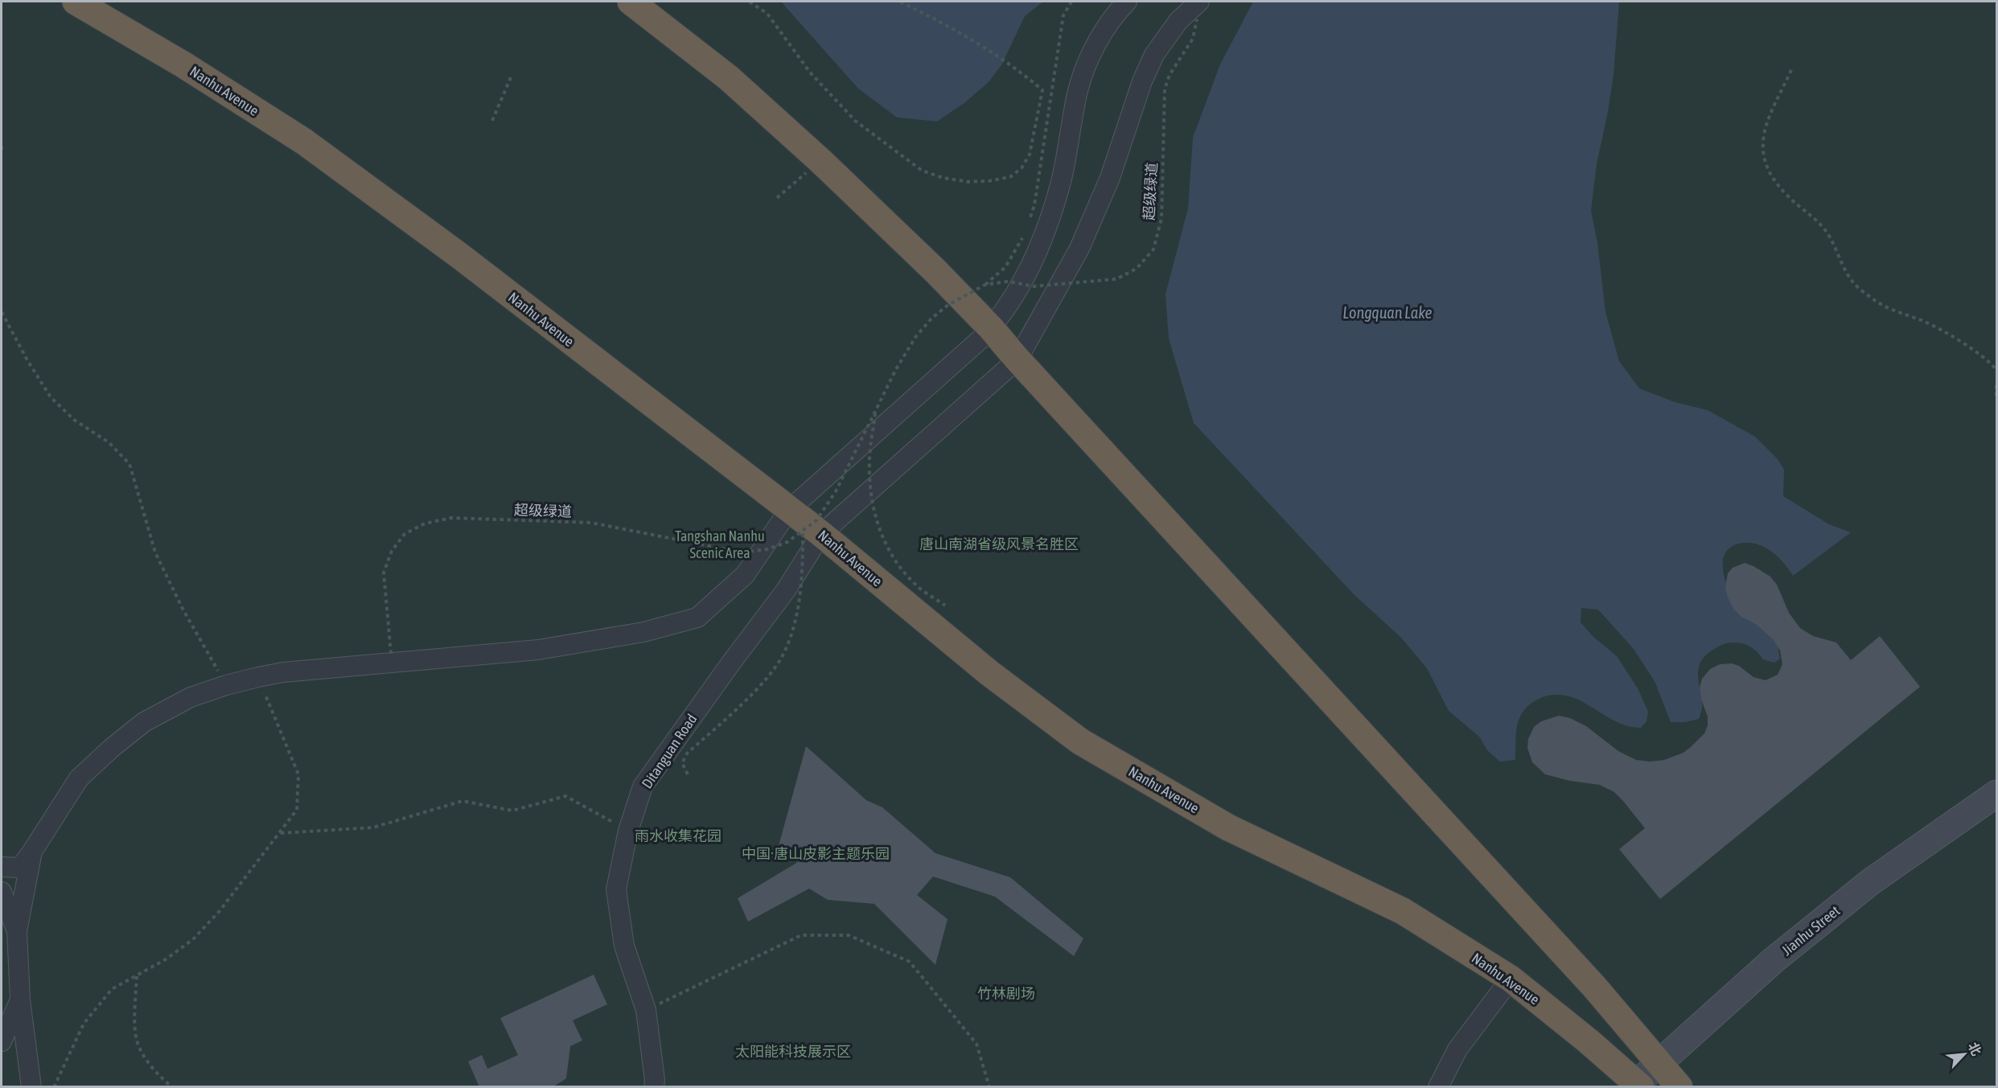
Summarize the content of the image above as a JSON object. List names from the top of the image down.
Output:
{
  "streets": {
    "highway": ["Nanhu Avenue"],
    "street": ["Ditanguan Road", "Jianhu Street"],
    "path": ["超级绿道"]
  },
  "crossings": [
    ["Nanhu Avenue", "超级绿道"],
    ["Nanhu Avenue", "Ditanguan Road"],
    ["Nanhu Avenue", "Jianhu Street"],
    ["超级绿道", "Ditanguan Road"]
  ],
  "water": ["Longquan Lake"],
  "parks": [
    "Tangshan Nanhu Scenic Area",
    "唐山南湖省级风景名胜区",
    "雨水收集花园",
    "中国·唐山皮影主题乐园",
    "竹林剧场",
    "太阳能科技展示区"
  ],
  "north": "top right"
}
